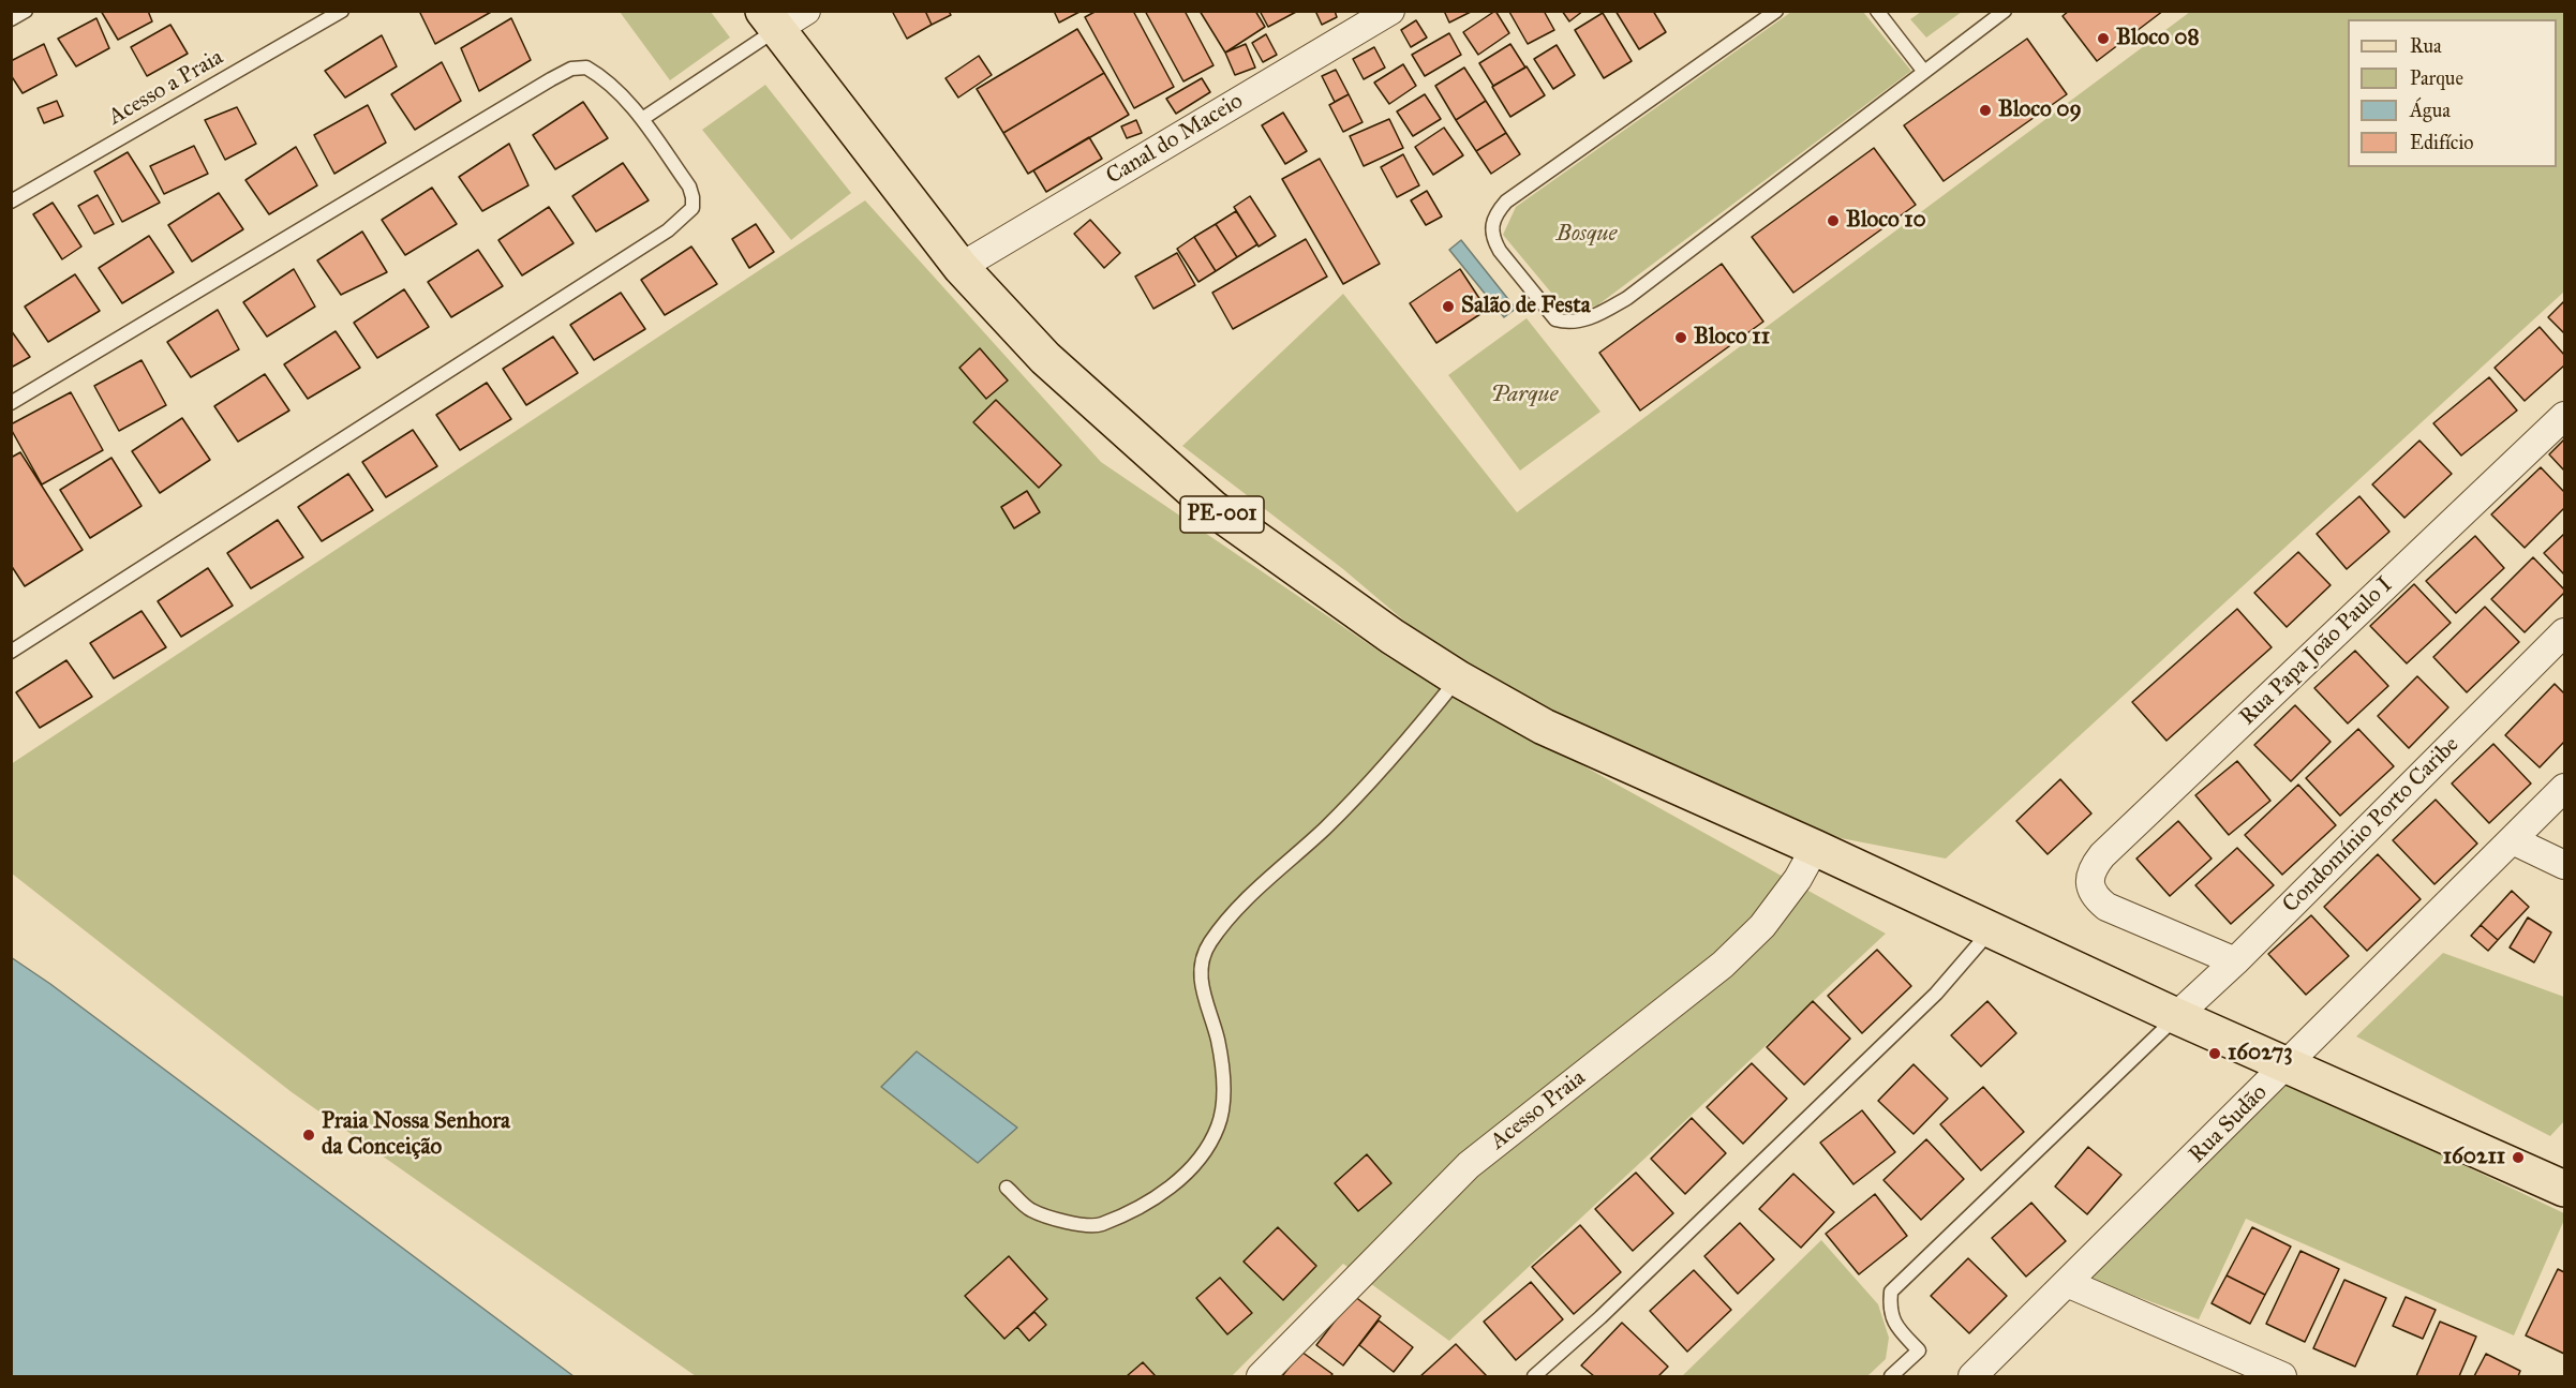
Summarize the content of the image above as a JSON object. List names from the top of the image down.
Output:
{
  "streets": {
    "main road": ["PE-001"],
    "street": [
      "Canal do Maceio",
      "Rua Papa João Paulo I",
      "Condomínio Porto Caribe",
      "Acesso Praia",
      "Rua Sudão"
    ],
    "lane": ["Acesso a Praia"]
  },
  "crossings": [
    ["Canal do Maceio", "PE-001"],
    ["PE-001", "Condomínio Porto Caribe"],
    ["PE-001", "Acesso Praia"],
    ["PE-001", "Rua Sudão"],
    ["Rua Papa João Paulo I", "Condomínio Porto Caribe"]
  ],
  "parks": ["Bosque", "Parque"],
  "places": [
    "Bloco 08",
    "Bloco 09",
    "Bloco 10",
    "Salão de Festa",
    "Bloco 11",
    "160273",
    "Praia Nossa Senhora da Conceição",
    "160211"
  ],
  "legend": [
    "Rua",
    "Parque",
    "Água",
    "Edifício"
  ]
}
